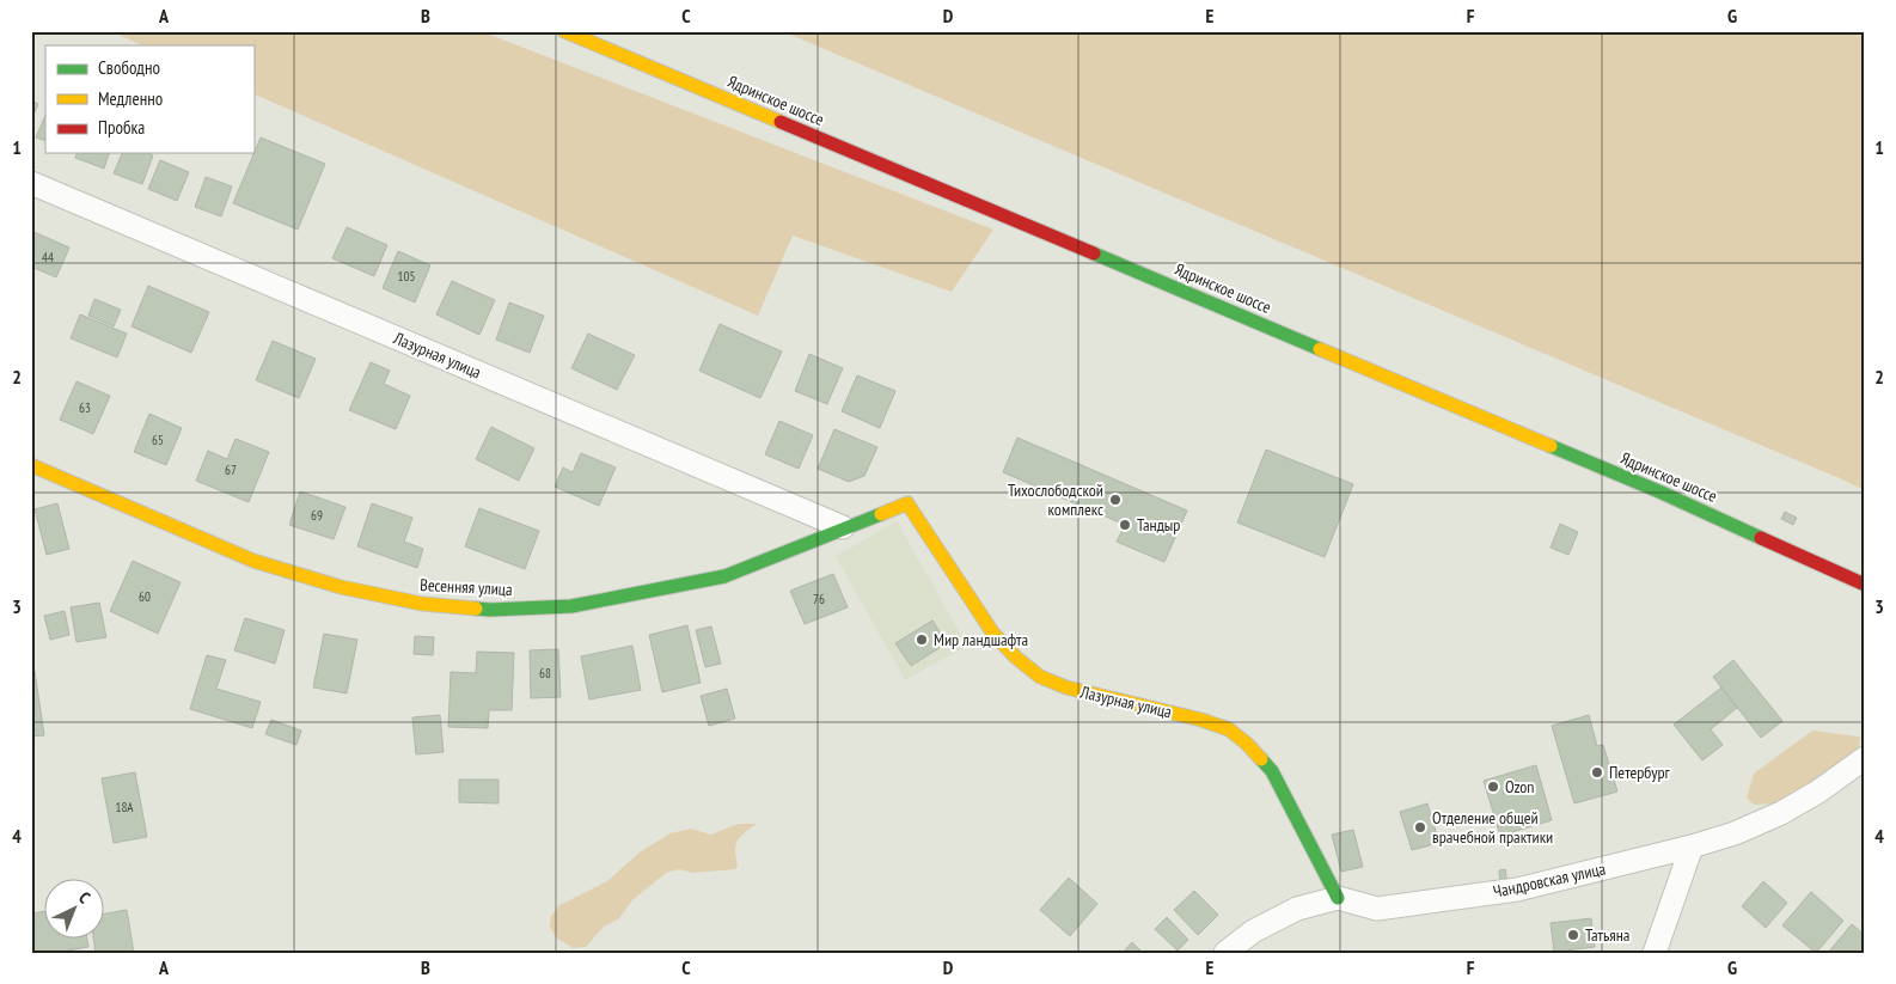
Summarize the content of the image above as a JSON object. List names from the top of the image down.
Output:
{
  "streets": {
    "street": [
      "Ядринское шоссе",
      "Лазурная улица",
      "Весенняя улица",
      "Чандровская улица"
    ]
  },
  "crossings": [
    ["Лазурная улица", "Весенняя улица"],
    ["Лазурная улица", "Чандровская улица"]
  ],
  "places": [
    "Тихослободской комплекс",
    "Тандыр",
    "Мир ландшафта",
    "Петербург",
    "Ozon",
    "Отделение общей врачебной практики",
    "Татьяна"
  ],
  "house_numbers": [
    "44",
    "105",
    "63",
    "65",
    "67",
    "69",
    "60",
    "76",
    "68",
    "18А"
  ],
  "legend": ["Свободно", "Медленно", "Пробка"],
  "north": "top right",
  "grid": {
    "columns": [
      "A",
      "B",
      "C",
      "D",
      "E",
      "F",
      "G"
    ],
    "rows": [
      "1",
      "2",
      "3",
      "4"
    ]
  }
}
